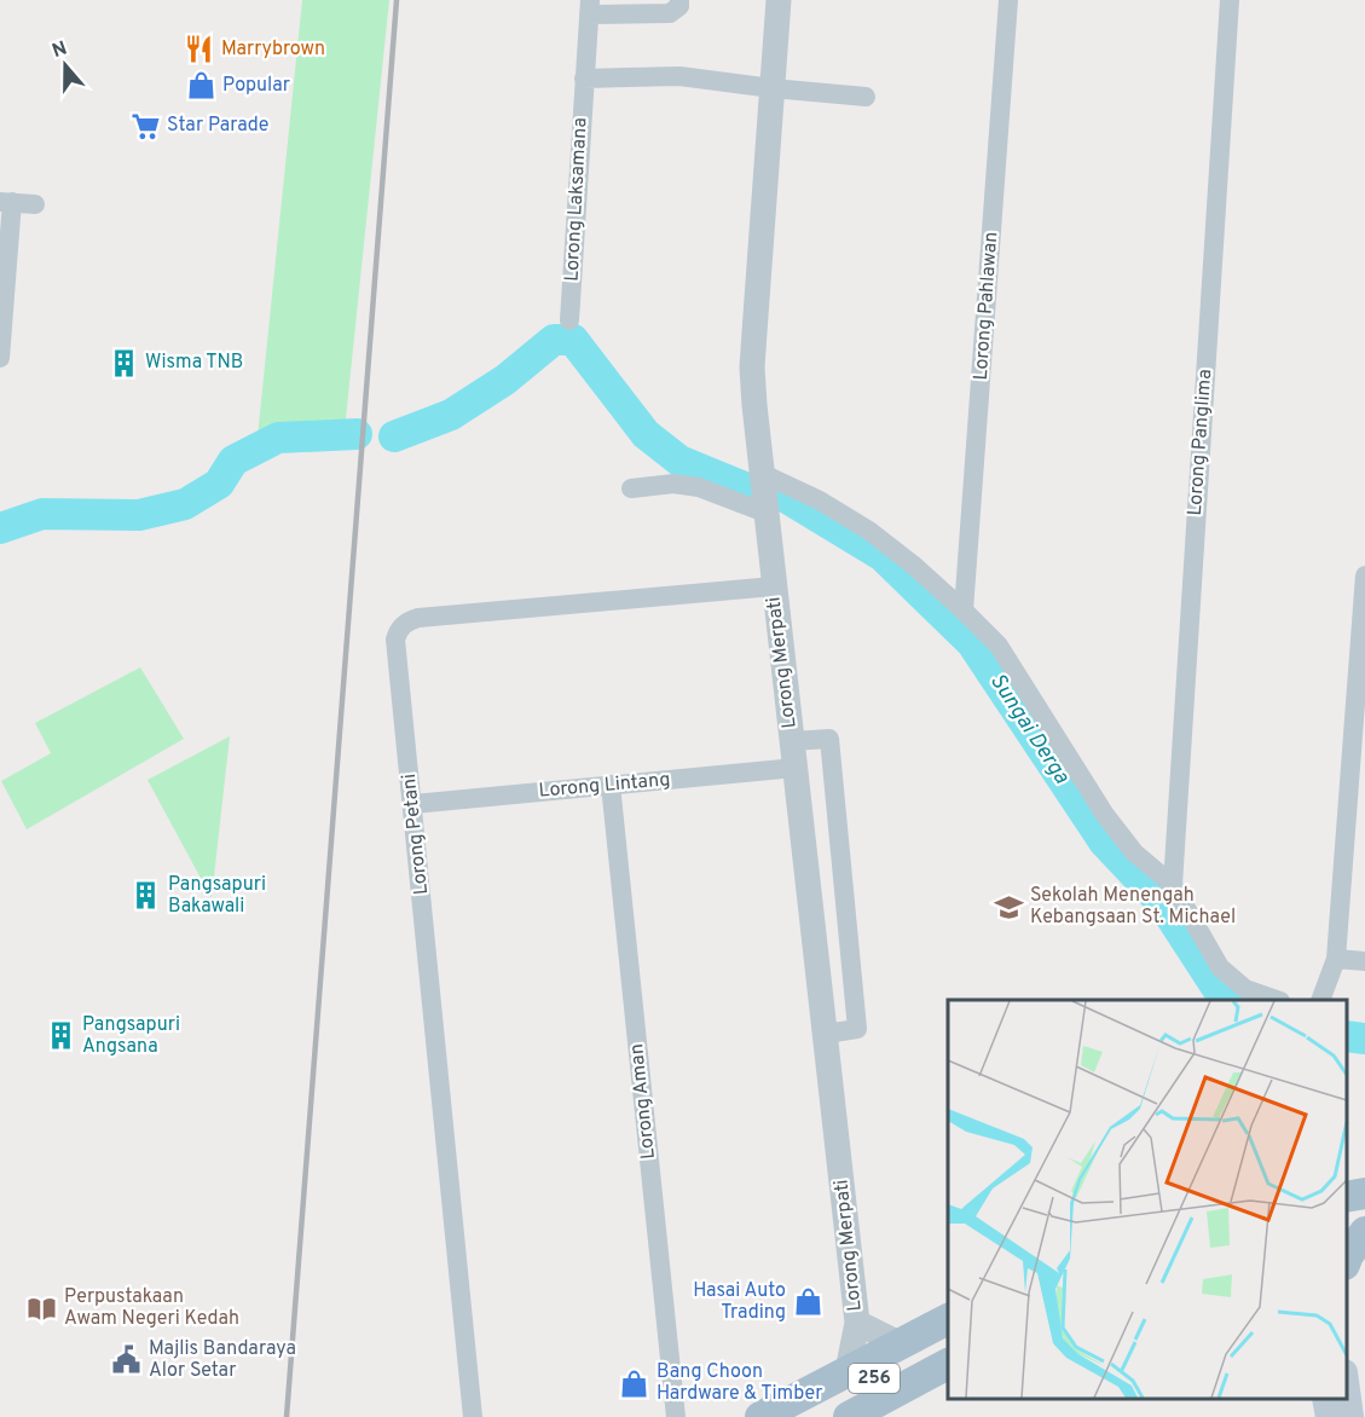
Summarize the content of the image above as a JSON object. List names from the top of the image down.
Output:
{
  "streets": {
    "main road": ["256"],
    "street": [
      "Lorong Laksamana",
      "Lorong Pahlawan",
      "Lorong Panglima",
      "Lorong Merpati",
      "Lorong Lintang",
      "Lorong Petani",
      "Lorong Aman"
    ]
  },
  "crossings": [
    ["Lorong Merpati", "Lorong Lintang"],
    ["Lorong Merpati", "Lorong Petani"],
    ["Lorong Lintang", "Lorong Petani"],
    ["Lorong Lintang", "Lorong Aman"]
  ],
  "water": ["Sungai Derga"],
  "places": {
    "restaurant": ["Marrybrown"],
    "shop": ["Popular", "Hasai Auto Trading", "Bang Choon Hardware & Timber"],
    "supermarket": ["Star Parade"],
    "building": ["Wisma TNB", "Pangsapuri Bakawali", "Pangsapuri Angsana"],
    "school or university": ["Sekolah Menengah Kebangsaan St. Michael"],
    "library": ["Perpustakaan Awam Negeri Kedah"],
    "public building": ["Majlis Bandaraya Alor Setar"]
  },
  "north": "top"
}
